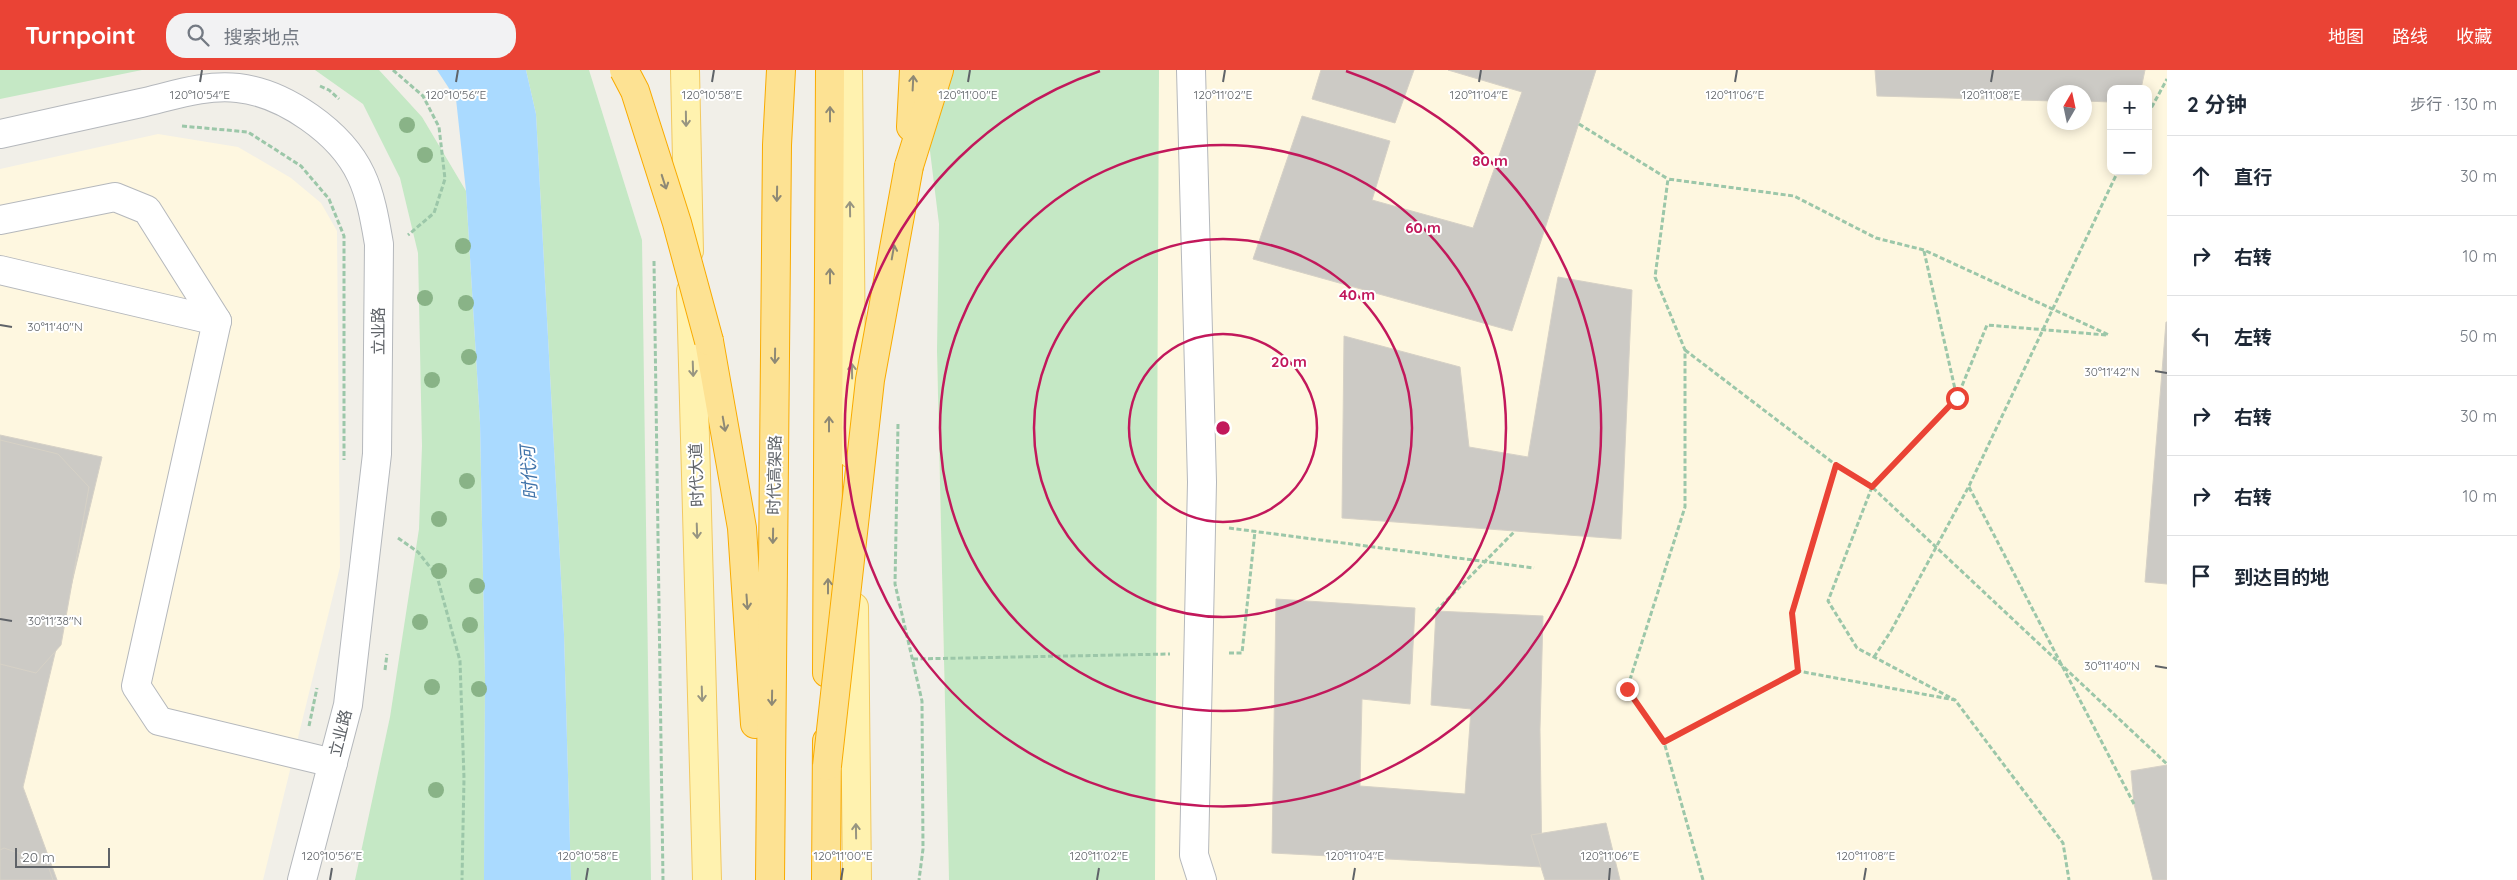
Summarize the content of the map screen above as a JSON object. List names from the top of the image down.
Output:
{
  "streets": {
    "highway": ["时代高架路"],
    "main road": ["时代大道"],
    "street": ["立业路"]
  },
  "water": ["时代河"],
  "scale_bar": "20 m",
  "north": "top",
  "page": {
    "header": "Turnpoint",
    "search": "搜索地点",
    "nav": ["地图", "路线", "收藏"],
    "heading": ["2 分钟", "步行 · 130 m"],
    "map_buttons": ["+", "−"],
    "list": [
      ["直行", "30 m"],
      ["右转", "10 m"],
      ["左转", "50 m"],
      ["右转", "30 m"],
      ["右转", "10 m"],
      "到达目的地"
    ],
    "scale": "20 m"
  },
  "coordinates": [
    "120°10'54\"E",
    "120°10'56\"E",
    "120°10'58\"E",
    "120°11'00\"E",
    "120°11'02\"E",
    "120°11'04\"E",
    "120°11'06\"E",
    "120°11'08\"E",
    "30°11'40\"N",
    "30°11'42\"N",
    "30°11'38\"N"
  ],
  "rings": [
    "80 m",
    "60 m",
    "40 m",
    "20 m"
  ]
}
